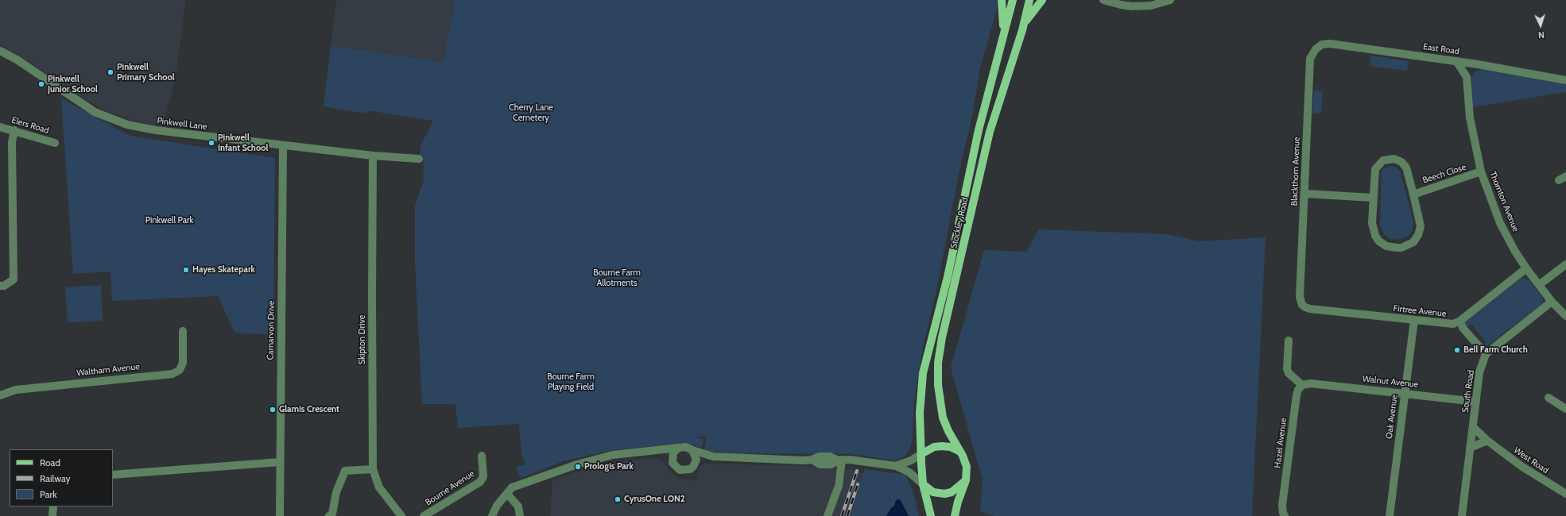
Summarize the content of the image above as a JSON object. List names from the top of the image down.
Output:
{
  "streets": {
    "main road": ["Stockley Road"],
    "street": [
      "East Road",
      "Pinkwell Lane",
      "Elers Road",
      "Blackthorn Avenue",
      "Beech Close",
      "Thornton Avenue",
      "Firtree Avenue",
      "Carnarvon Drive",
      "Skipton Drive",
      "Waltham Avenue",
      "Walnut Avenue",
      "South Road",
      "Oak Avenue",
      "Hazel Avenue",
      "West Road",
      "Bourne Avenue"
    ]
  },
  "crossings": [
    ["East Road", "Blackthorn Avenue"],
    ["East Road", "Thornton Avenue"],
    ["Pinkwell Lane", "Carnarvon Drive"],
    ["Pinkwell Lane", "Skipton Drive"],
    ["Blackthorn Avenue", "Firtree Avenue"],
    ["Beech Close", "Thornton Avenue"],
    ["Thornton Avenue", "Firtree Avenue"],
    ["Firtree Avenue", "Oak Avenue"],
    ["Walnut Avenue", "South Road"],
    ["Walnut Avenue", "Oak Avenue"],
    ["Walnut Avenue", "Hazel Avenue"],
    ["South Road", "West Road"]
  ],
  "parks": [
    "Cherry Lane Cemetery",
    "Pinkwell Park",
    "Bourne Farm Allotments",
    "Bourne Farm Playing Field"
  ],
  "places": [
    "Pinkwell Primary School",
    "Pinkwell Junior School",
    "Pinkwell Infant School",
    "Hayes Skatepark",
    "Bell Farm Church",
    "Glamis Crescent",
    "Prologis Park",
    "CyrusOne LON2"
  ],
  "legend": ["Road", "Railway", "Park"],
  "north": "bottom"
}
